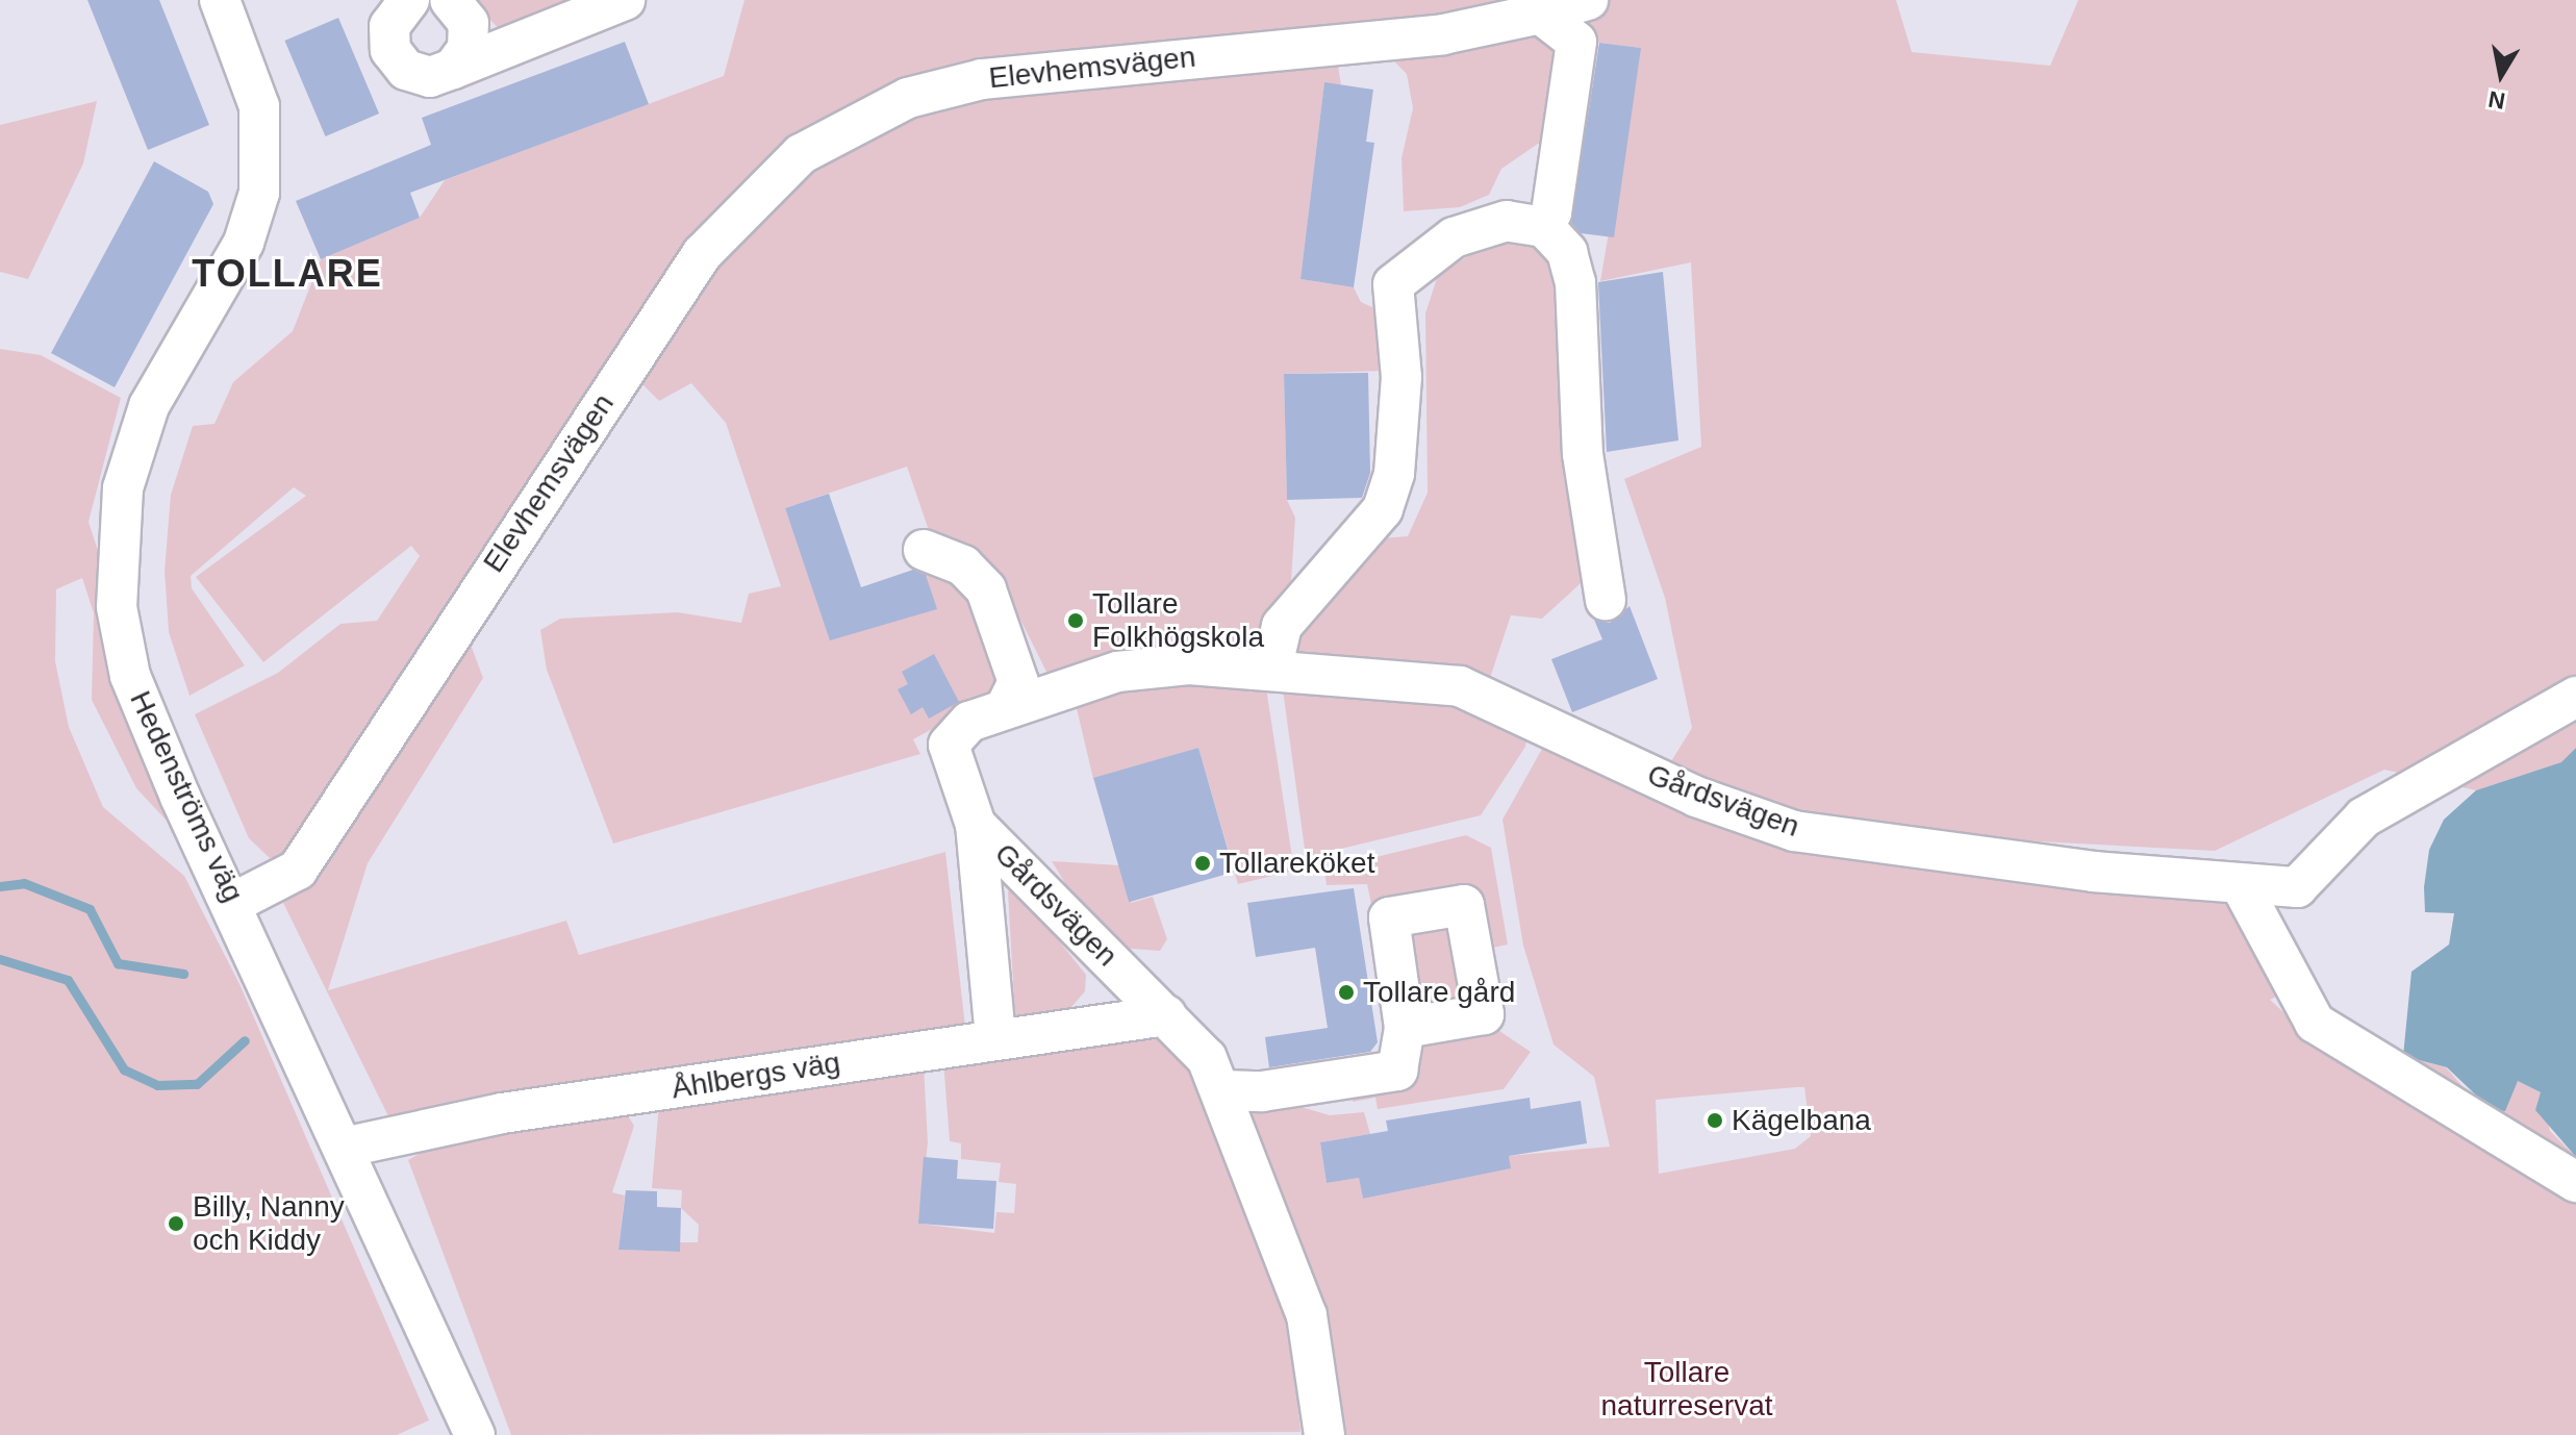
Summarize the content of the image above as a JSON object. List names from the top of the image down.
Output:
{
  "streets": {
    "street": [
      "Elevhemsvägen",
      "Hedenströms väg",
      "Gårdsvägen",
      "Åhlbergs väg"
    ]
  },
  "crossings": [
    ["Elevhemsvägen", "Hedenströms väg"],
    ["Hedenströms väg", "Åhlbergs väg"],
    ["Gårdsvägen", "Åhlbergs väg"]
  ],
  "districts": ["TOLLARE"],
  "parks": ["Tollare naturreservat"],
  "places": [
    "Tollare Folkhögskola",
    "Tollareköket",
    "Tollare gård",
    "Kägelbana",
    "Billy, Nanny och Kiddy"
  ],
  "north": "bottom"
}
